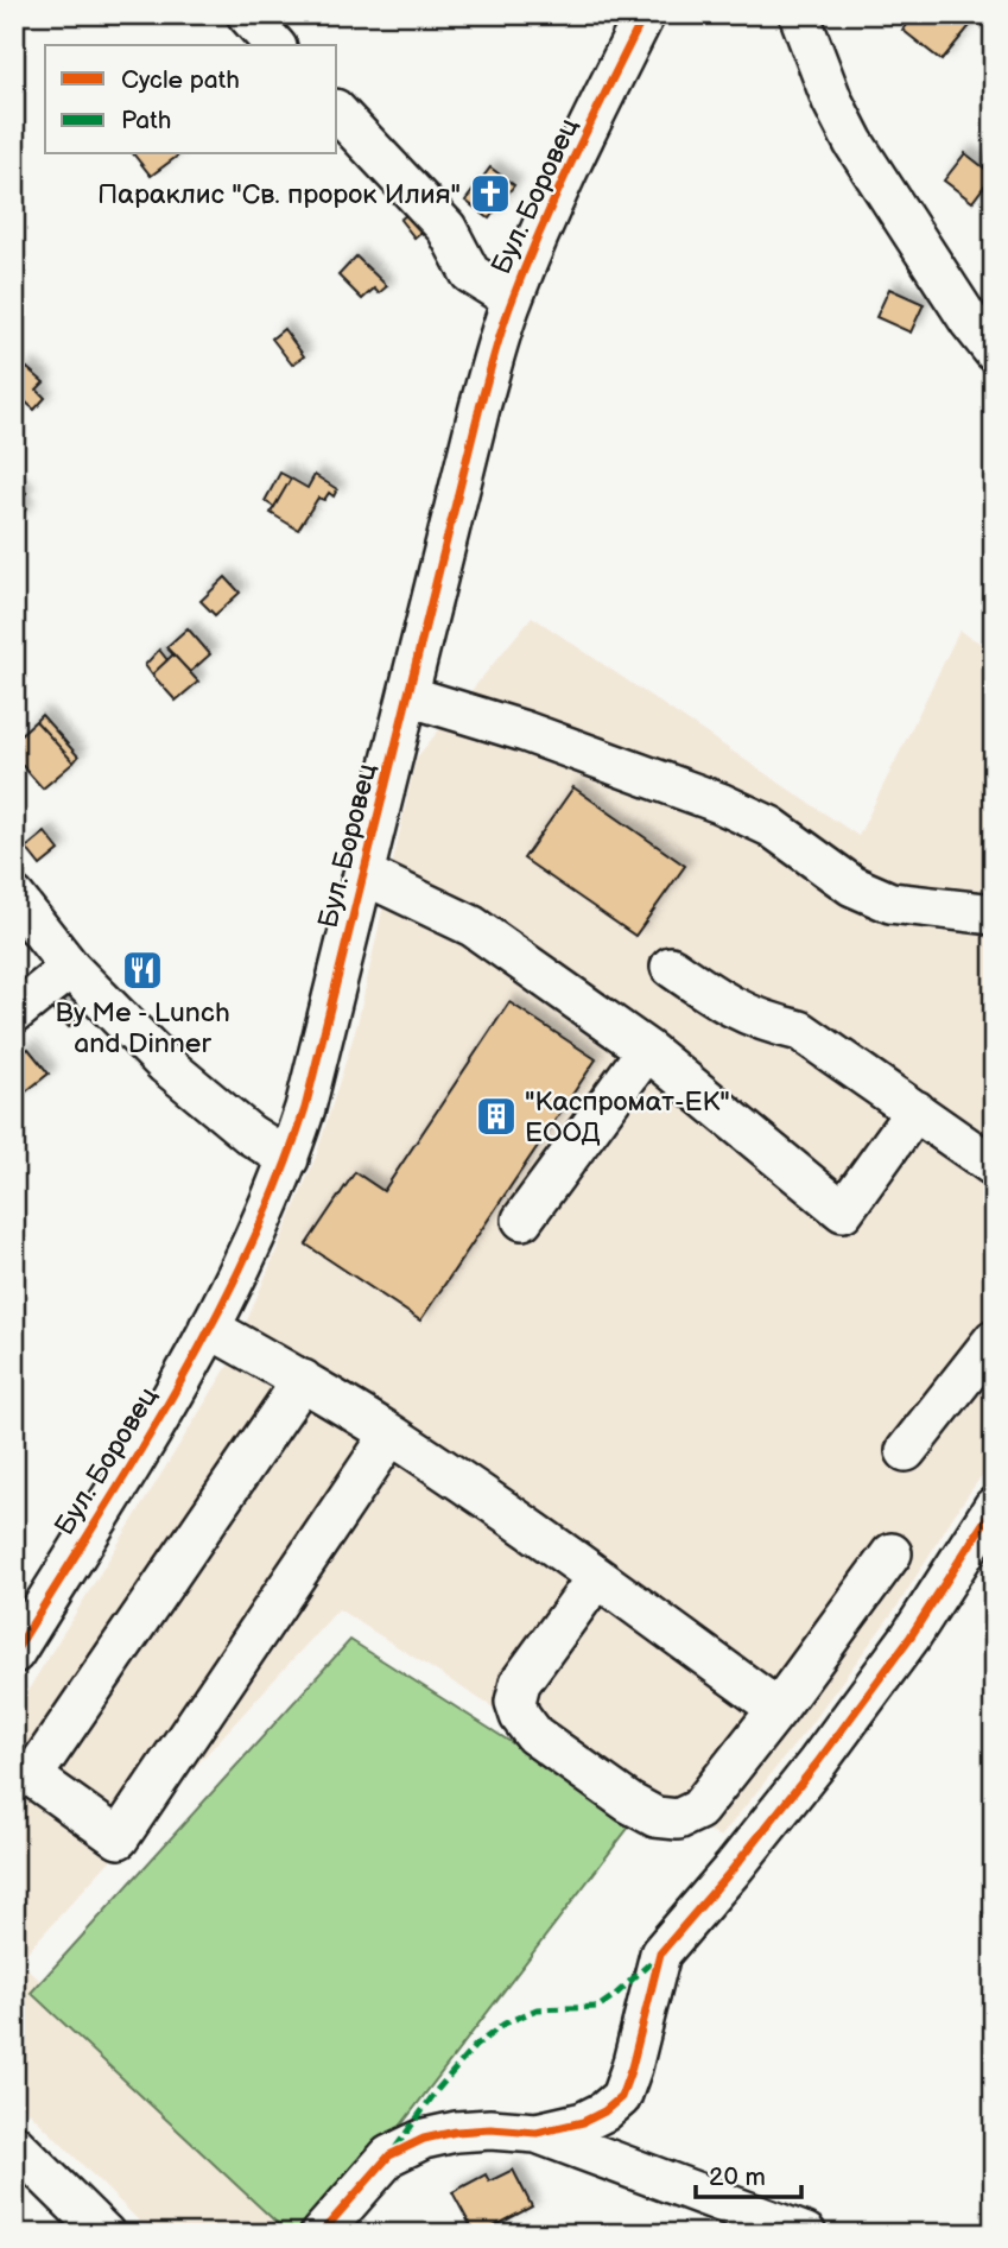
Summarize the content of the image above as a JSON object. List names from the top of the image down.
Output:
{
  "streets": {
    "street": ["Бул. Боровец"]
  },
  "places": {
    "church": ["Параклис \"Св. пророк Илия\""],
    "restaurant": ["By Me - Lunch and Dinner"],
    "building": ["\"Каспромат-ЕК\" ЕООД"]
  },
  "legend": ["Cycle path", "Path"],
  "scale_bar": "20 m"
}
